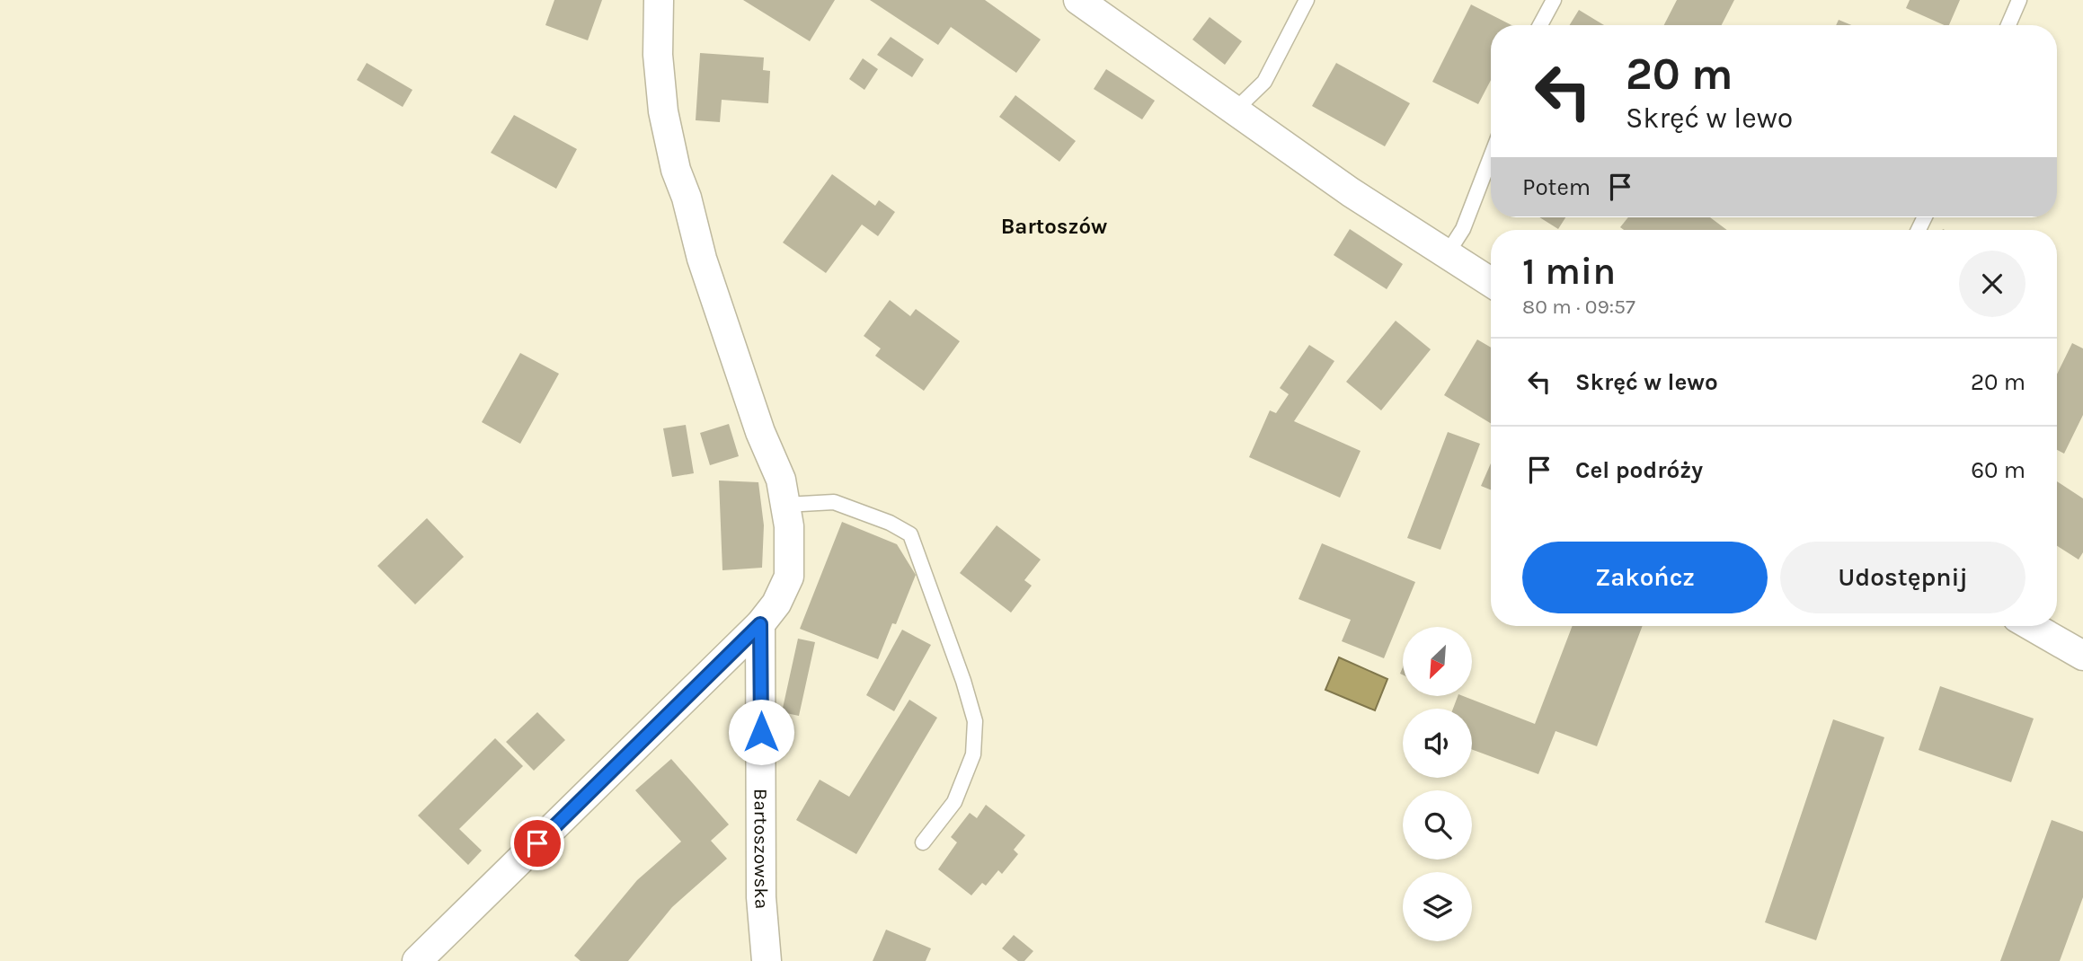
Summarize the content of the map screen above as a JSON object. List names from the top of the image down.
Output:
{
  "streets": {
    "street": ["Bartoszowska"]
  },
  "districts": ["Bartoszów"],
  "north": "bottom left",
  "page": {
    "turn": ["20 m", "Skręć w lewo"],
    "then": "Potem",
    "heading": ["1 min", "80 m · 09:57"],
    "list": [
      {
        "name": "Skręć w lewo",
        "value": "20 m"
      },
      {
        "name": "Cel podróży",
        "value": "60 m"
      }
    ],
    "buttons": ["Zakończ", "Udostępnij"]
  }
}
